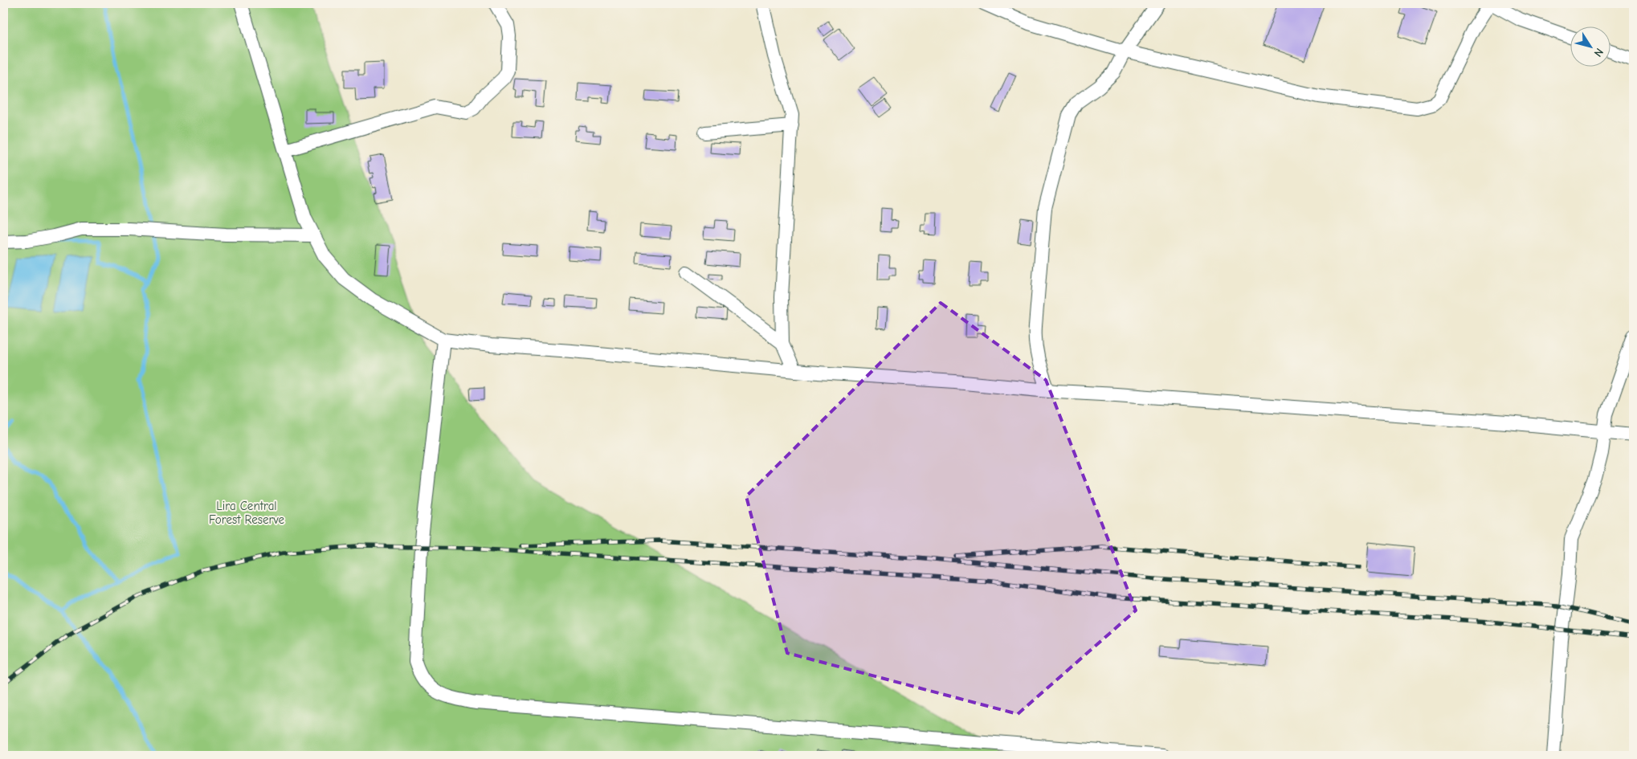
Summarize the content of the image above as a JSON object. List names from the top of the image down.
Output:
{
  "parks": ["Lira Central Forest Reserve"],
  "north": "bottom right"
}
